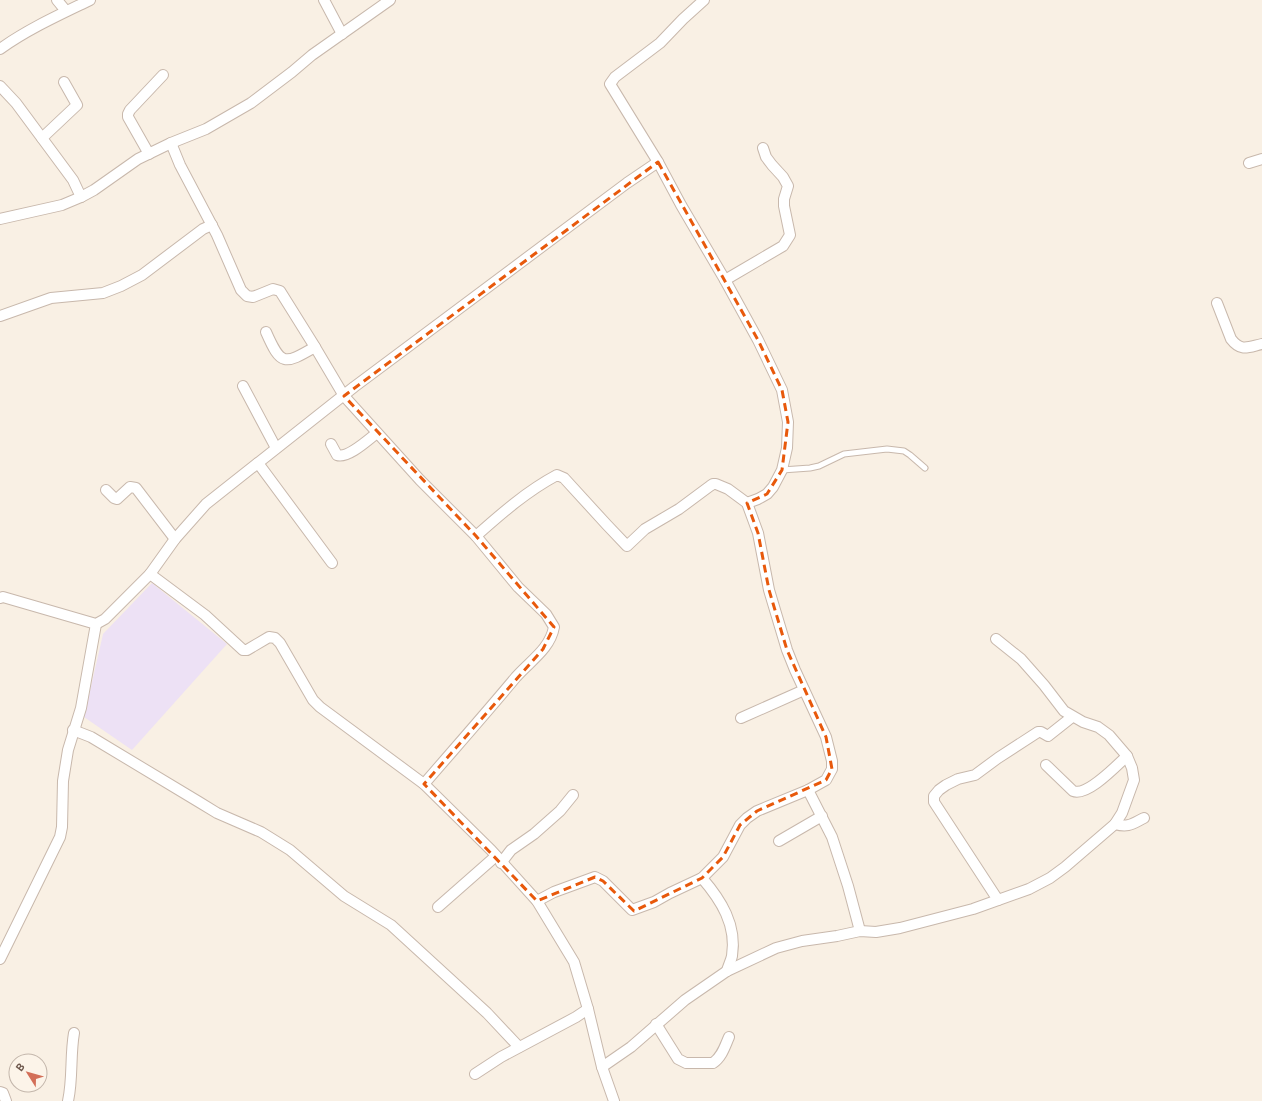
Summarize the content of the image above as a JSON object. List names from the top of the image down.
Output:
{
  "north": "top left"
}
